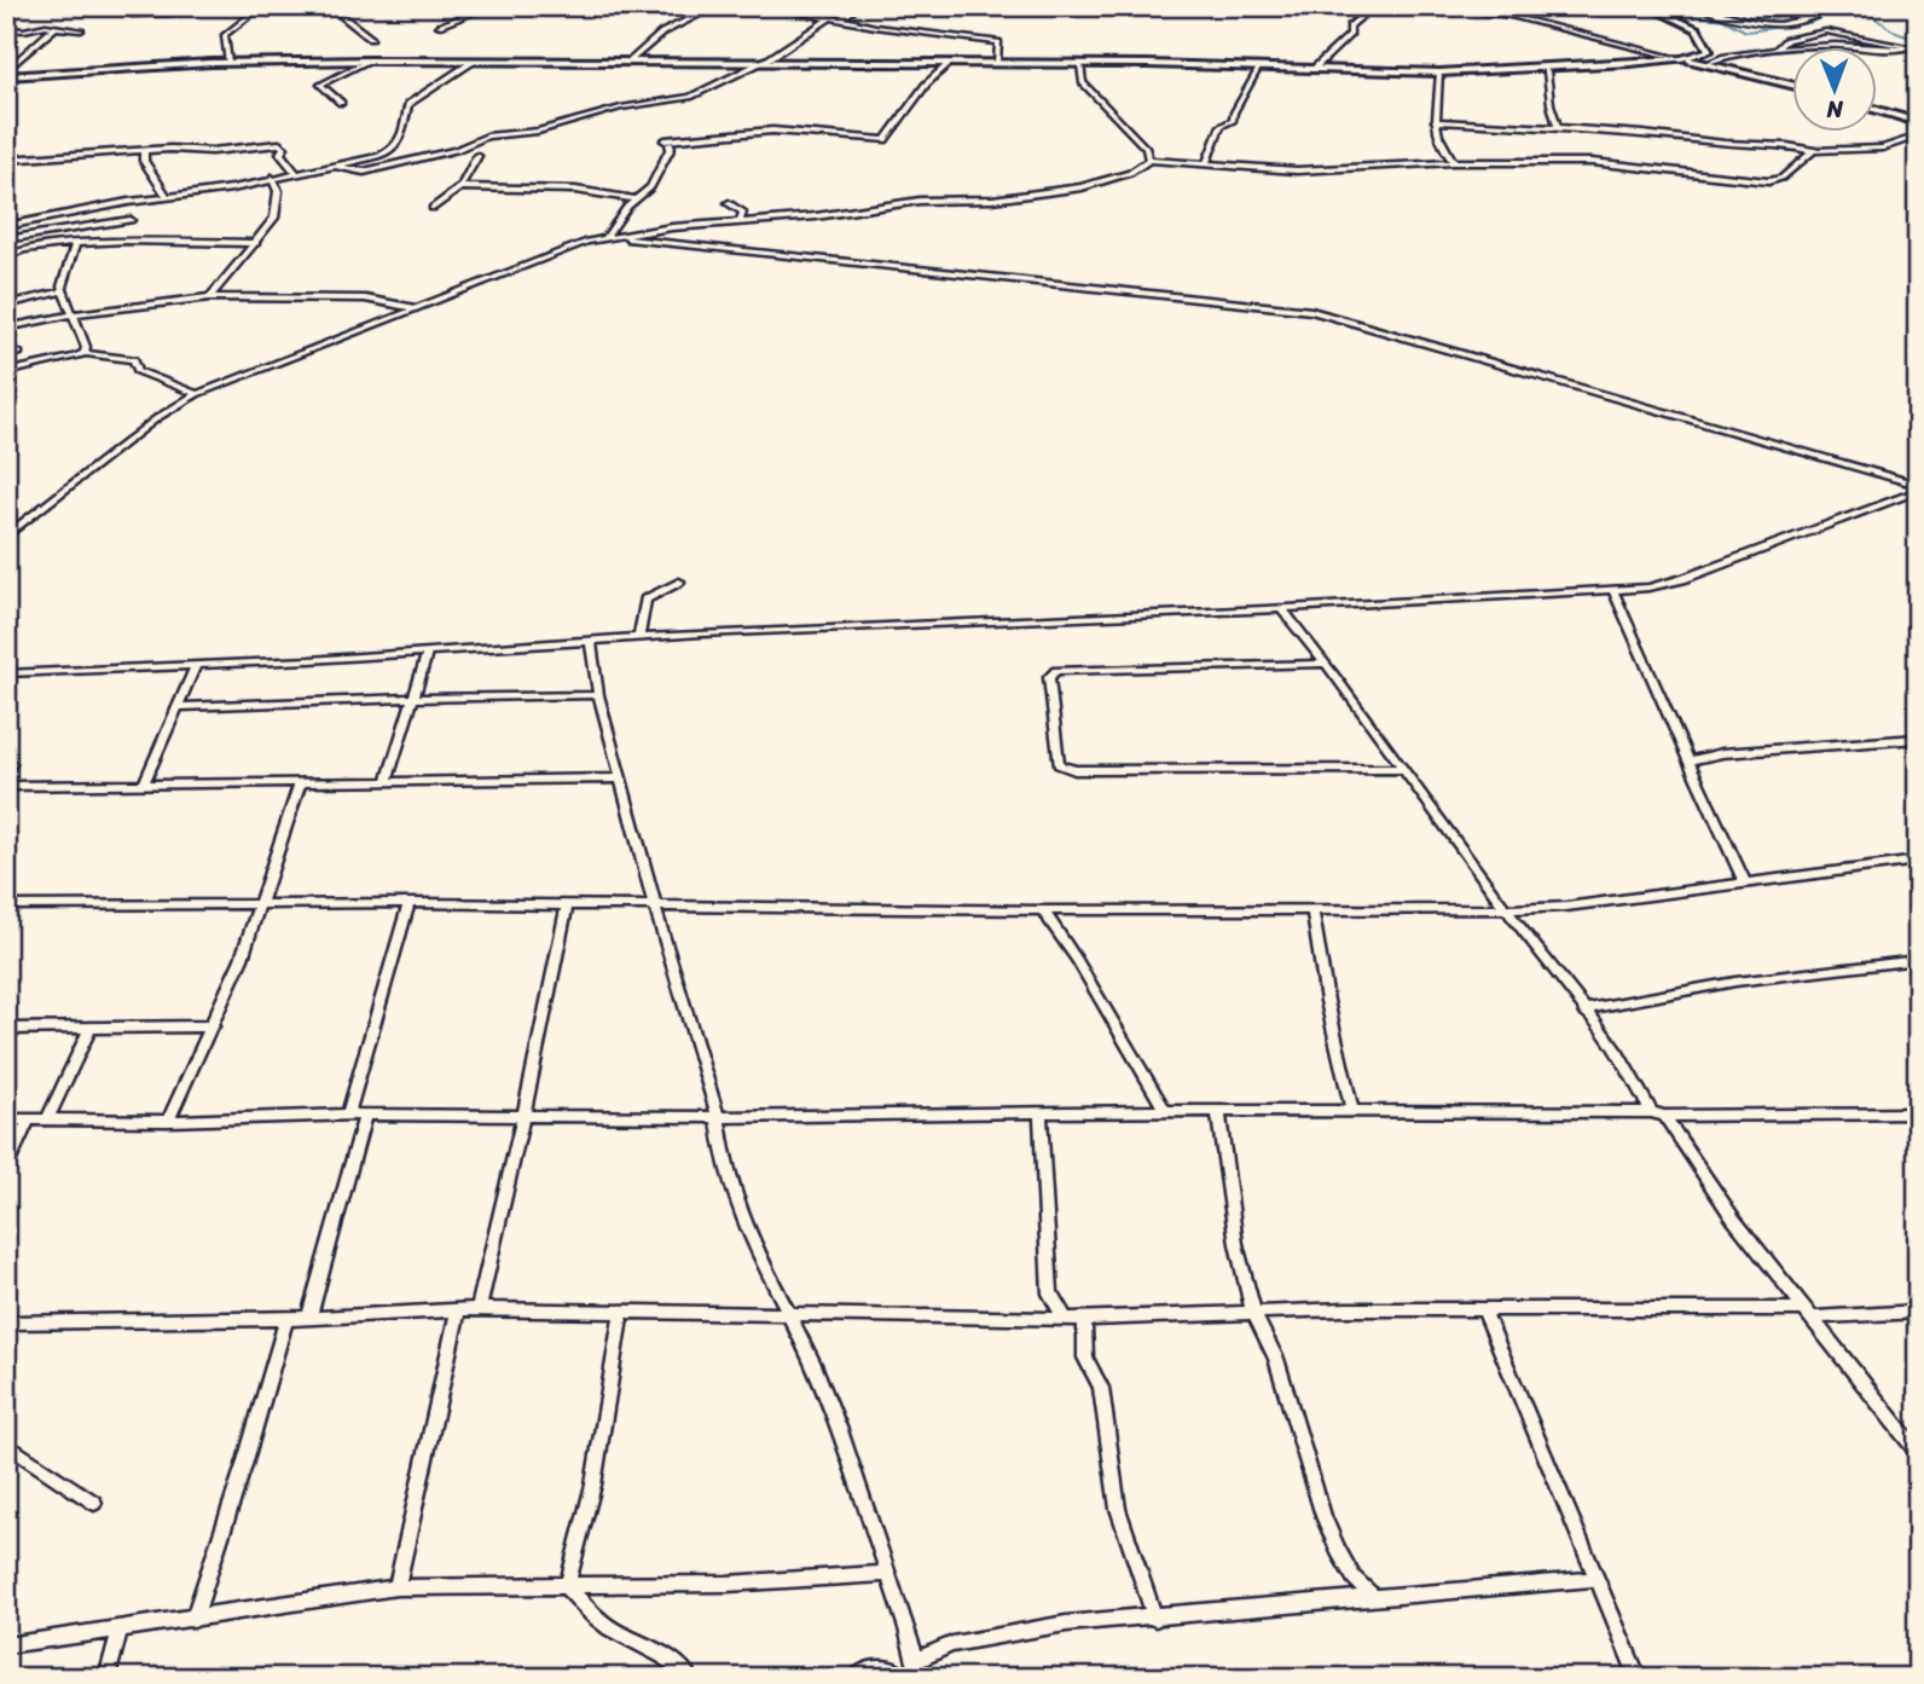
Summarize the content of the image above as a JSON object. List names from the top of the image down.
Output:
{
  "north": "bottom"
}
